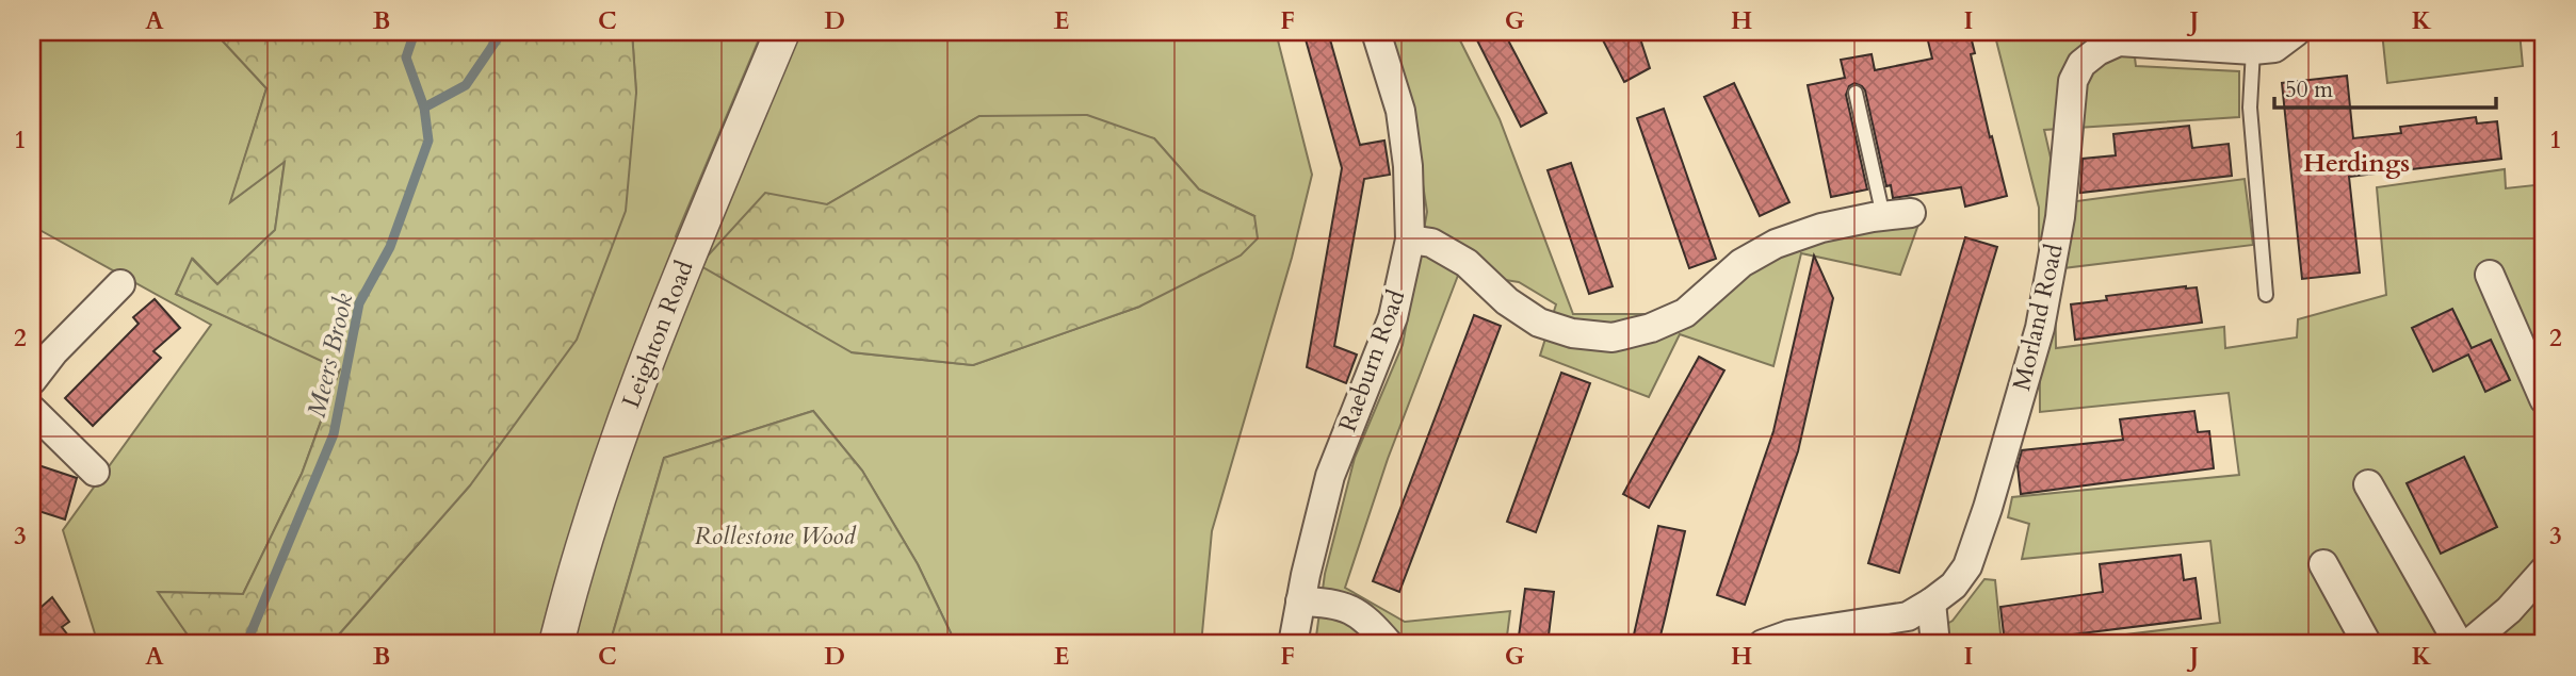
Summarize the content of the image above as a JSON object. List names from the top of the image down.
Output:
{
  "streets": {
    "street": ["Morland Road", "Leighton Road", "Raeburn Road"]
  },
  "districts": ["Herdings"],
  "water": ["Meers Brook"],
  "parks": ["Rollestone Wood"],
  "scale_bar": "50 m",
  "grid": {
    "columns": [
      "A",
      "B",
      "C",
      "D",
      "E",
      "F",
      "G",
      "H",
      "I",
      "J",
      "K"
    ],
    "rows": ["1", "2", "3"]
  }
}
